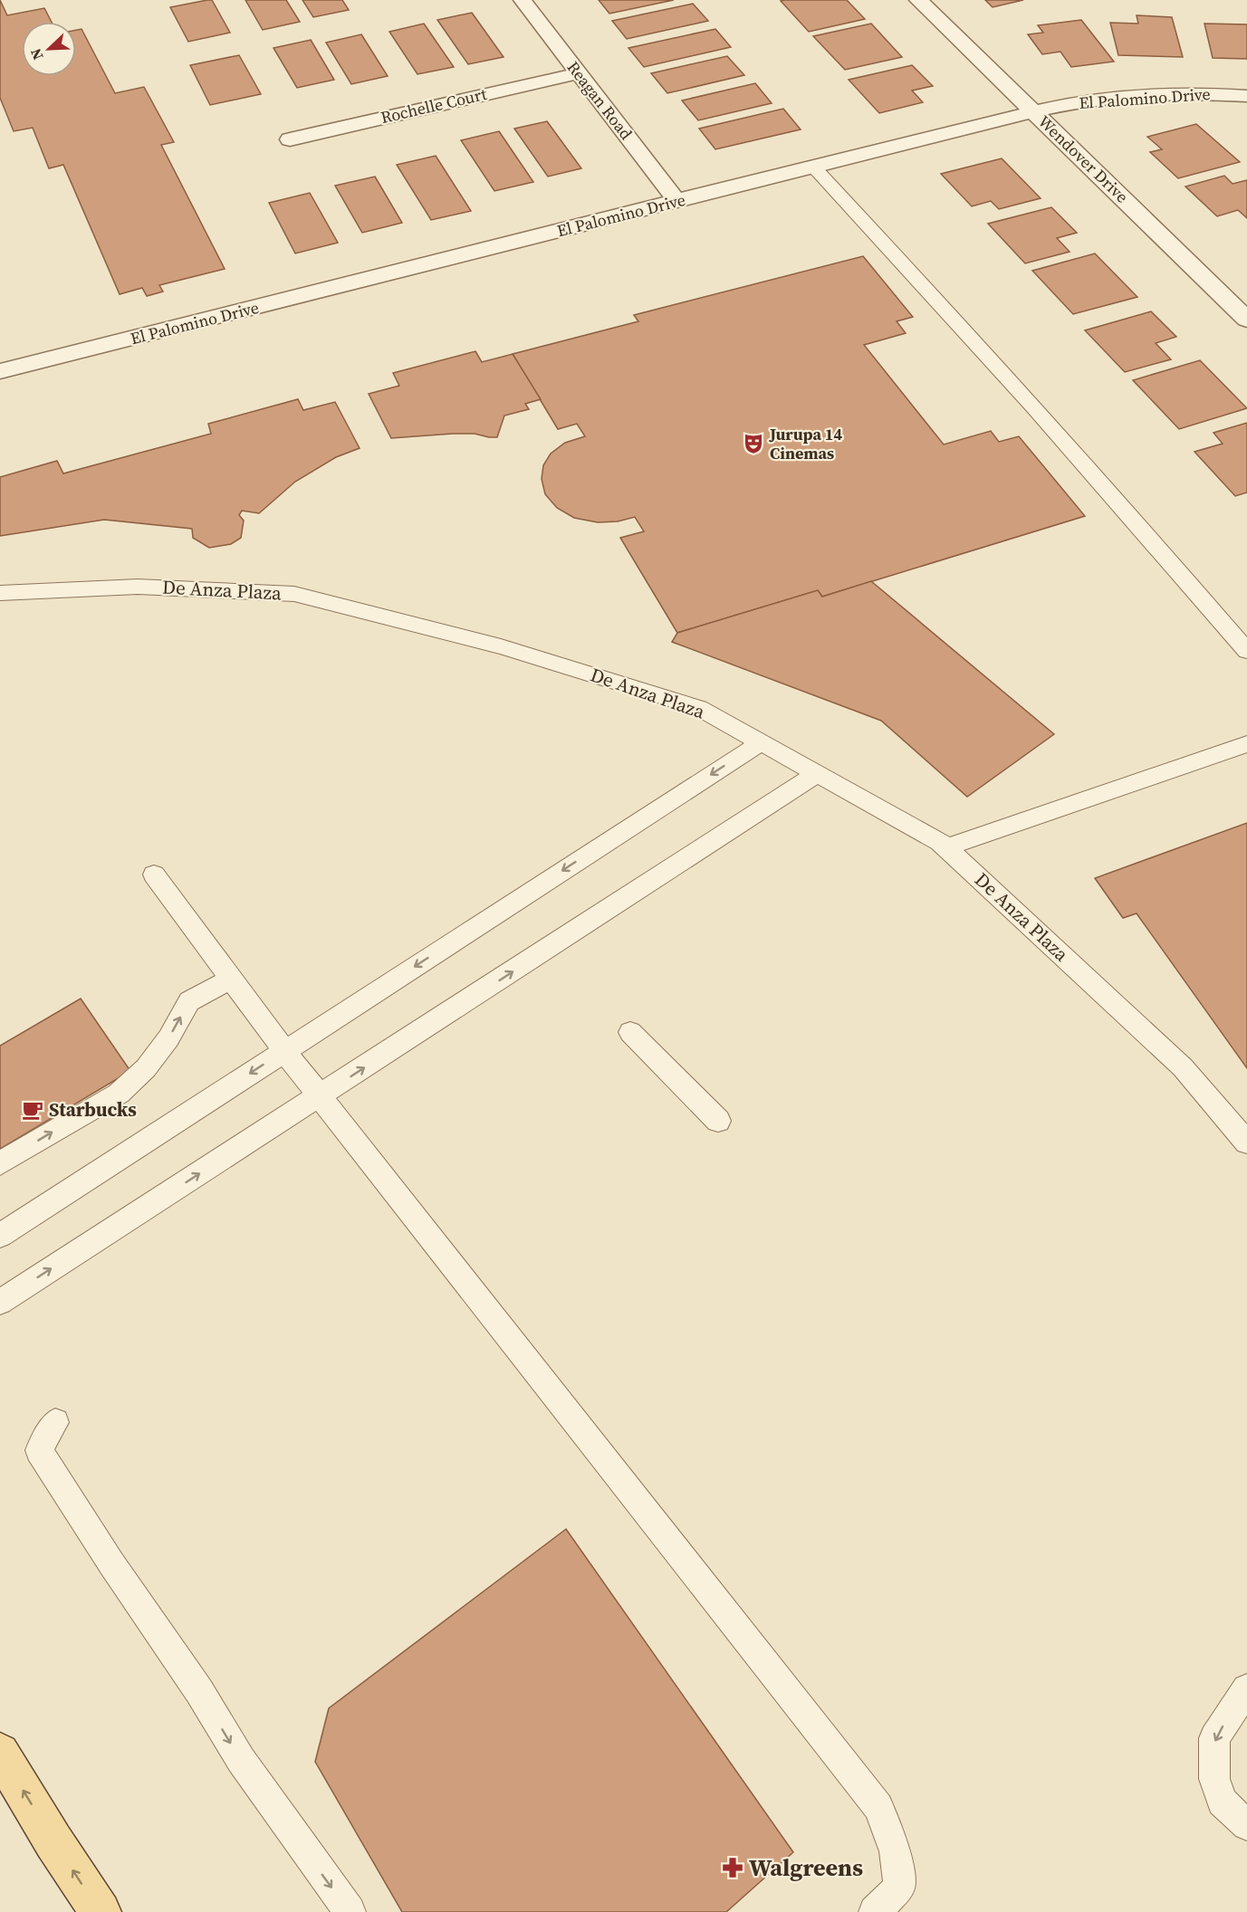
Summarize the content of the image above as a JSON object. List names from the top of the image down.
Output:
{
  "streets": {
    "street": [
      "El Palomino Drive",
      "Reagan Road",
      "Rochelle Court",
      "Wendover Drive"
    ],
    "lane": ["De Anza Plaza"]
  },
  "crossings": [
    ["El Palomino Drive", "Reagan Road"],
    ["El Palomino Drive", "Wendover Drive"],
    ["Reagan Road", "Rochelle Court"]
  ],
  "places": {
    "theatre": ["Jurupa 14 Cinemas"],
    "cafe": ["Starbucks"],
    "pharmacy": ["Walgreens"]
  },
  "north": "bottom left"
}
